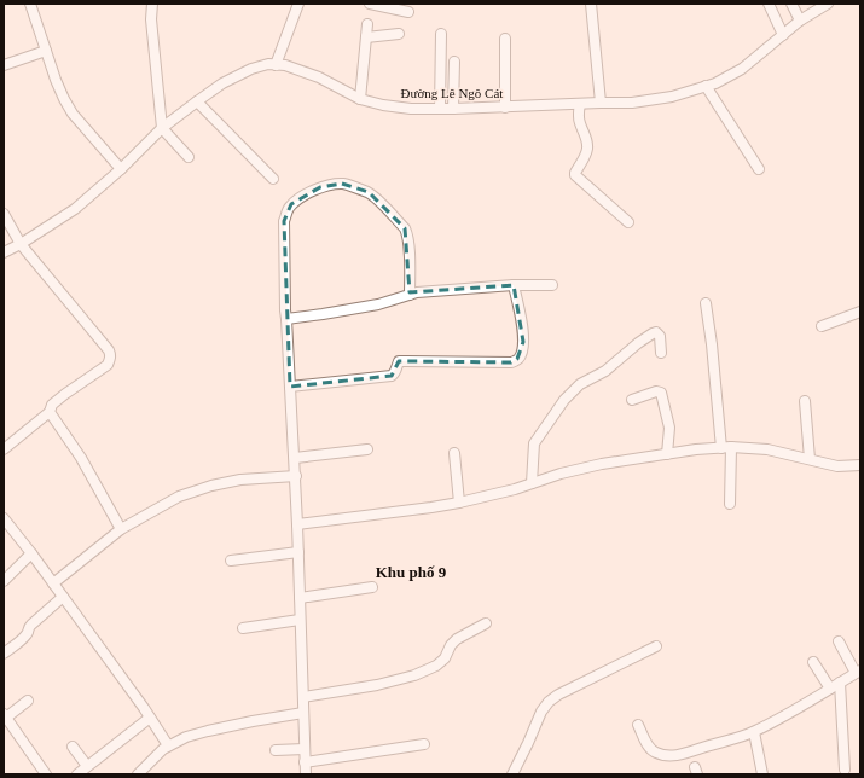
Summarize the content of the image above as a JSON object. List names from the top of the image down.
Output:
{
  "streets": {
    "street": ["Đường Lê Ngô Cát"]
  },
  "districts": ["Khu phố 9"]
}
